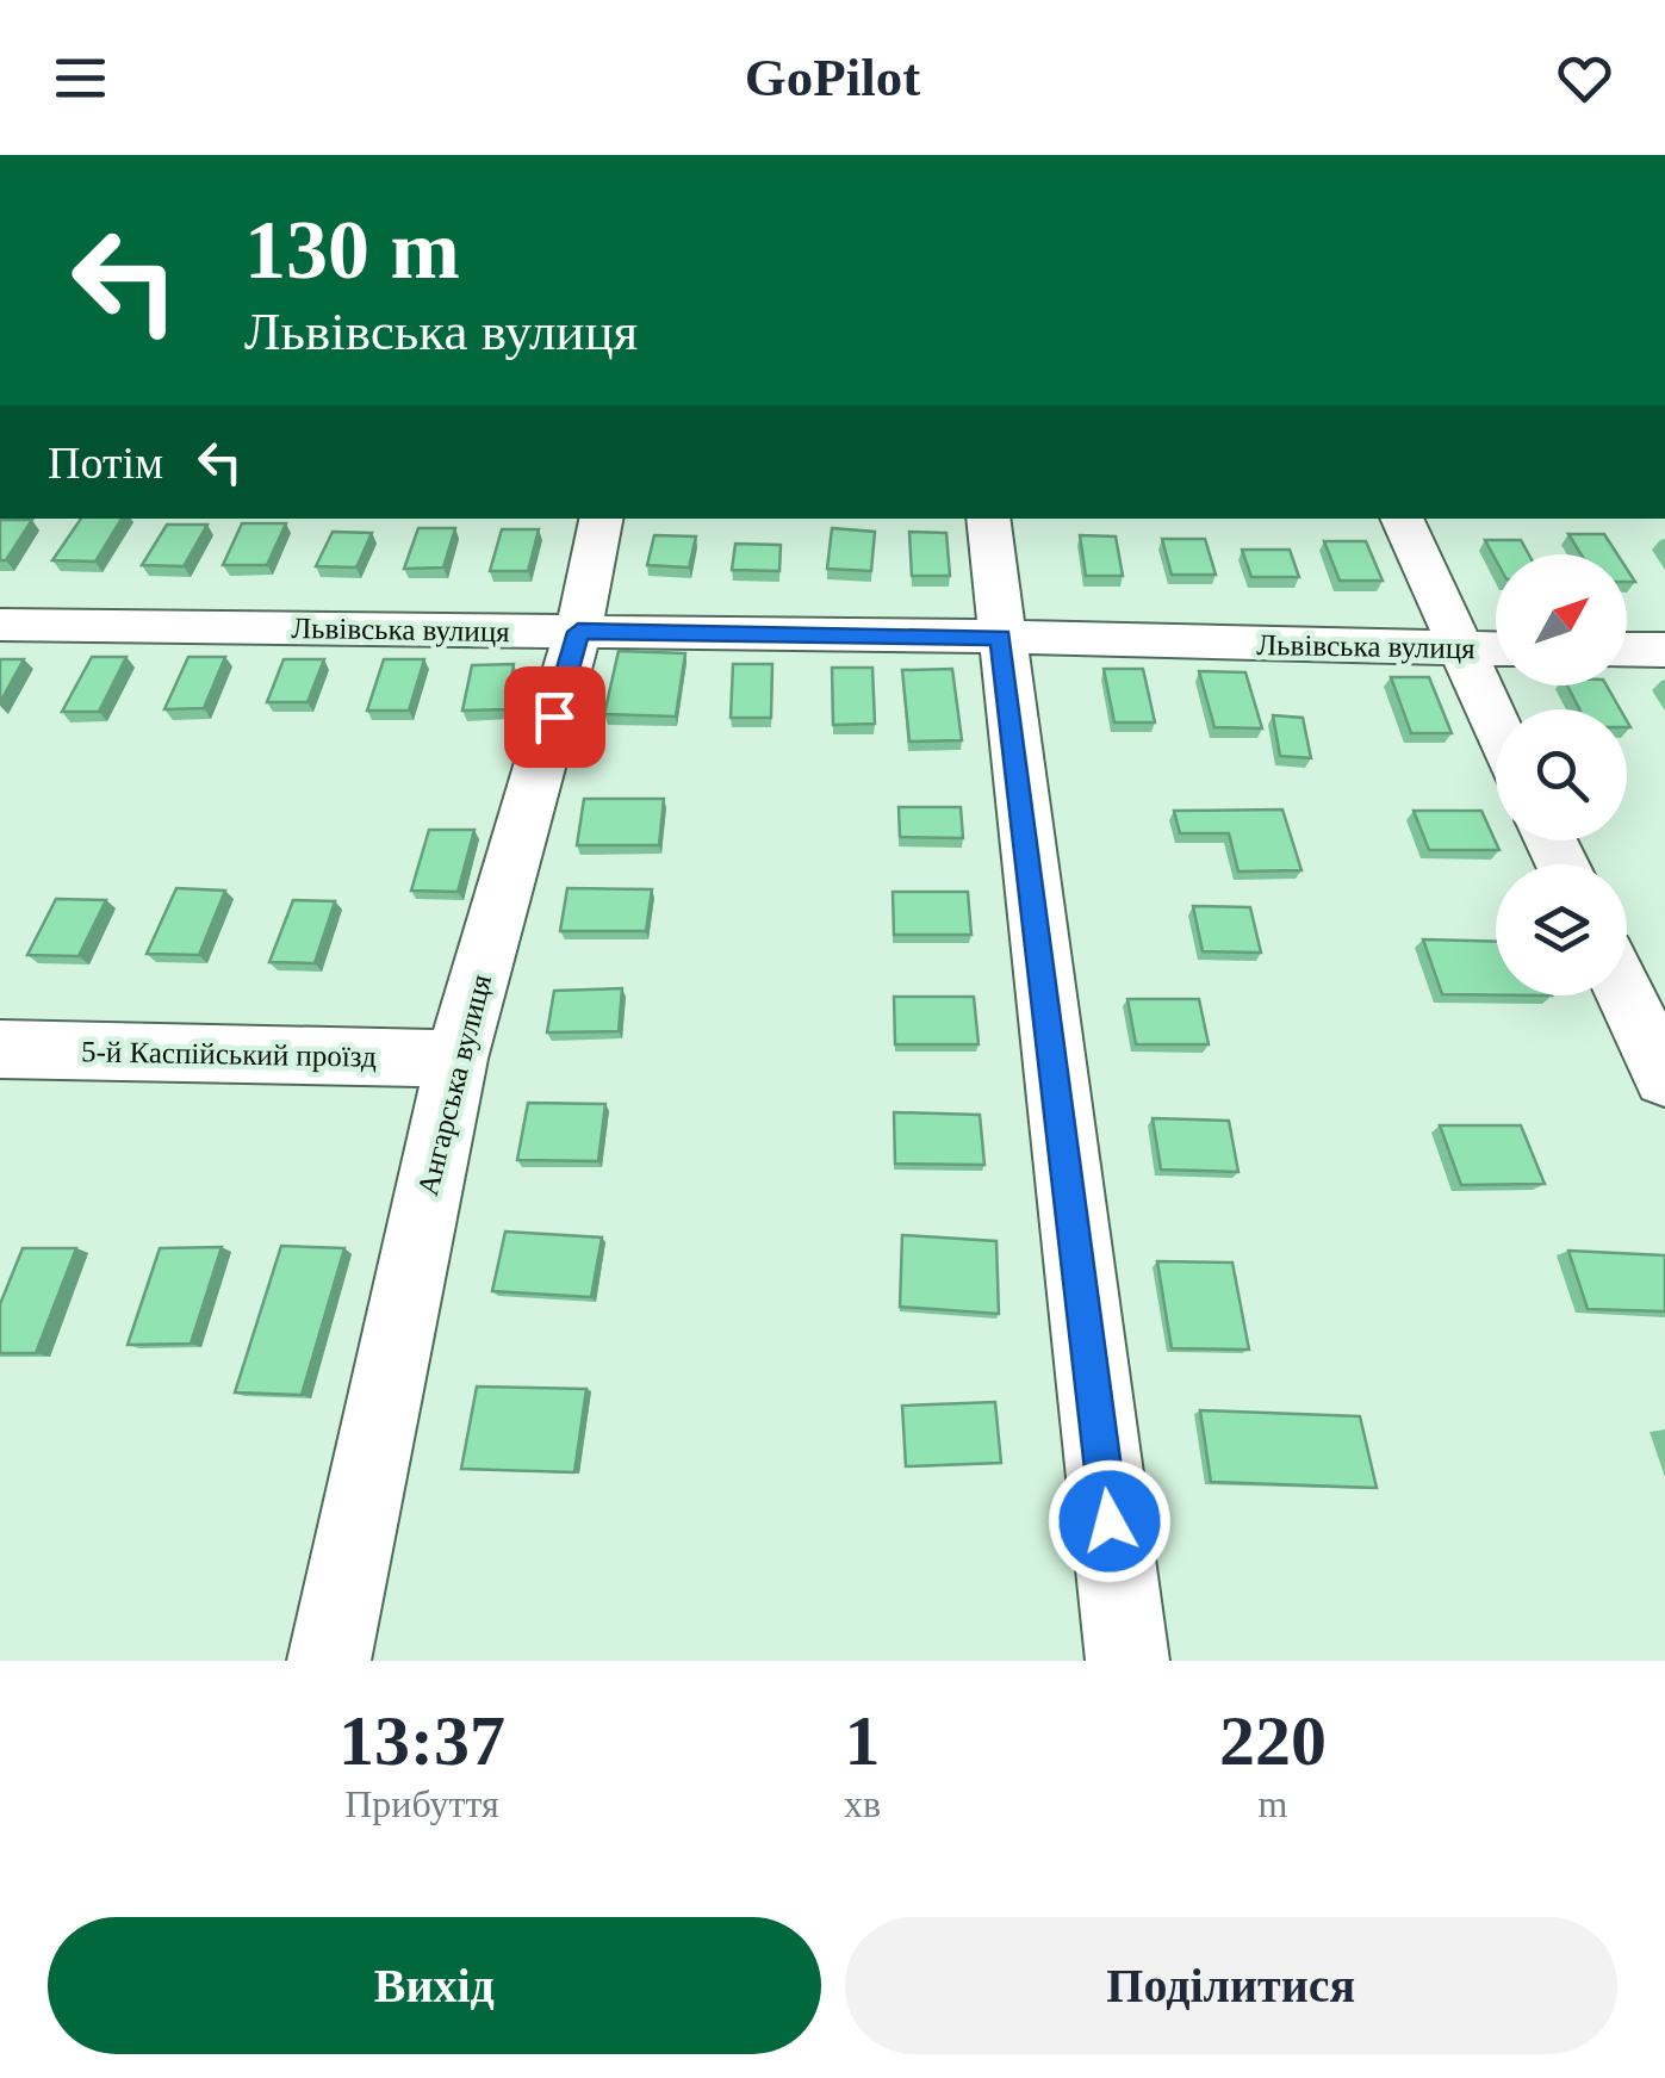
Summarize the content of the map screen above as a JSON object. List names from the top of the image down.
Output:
{
  "streets": {
    "street": ["Львівська вулиця", "5-й Каспійський проїзд", "Ангарська вулиця"]
  },
  "crossings": [
    ["Львівська вулиця", "Ангарська вулиця"],
    ["5-й Каспійський проїзд", "Ангарська вулиця"]
  ],
  "north": "top right",
  "page": {
    "header": "GoPilot",
    "turn": ["130 m", "Львівська вулиця"],
    "then": "Потім",
    "eta": [
      "13:37",
      "Прибуття",
      "1",
      "хв",
      "220",
      "m"
    ],
    "buttons": ["Вихід", "Поділитися"]
  }
}
